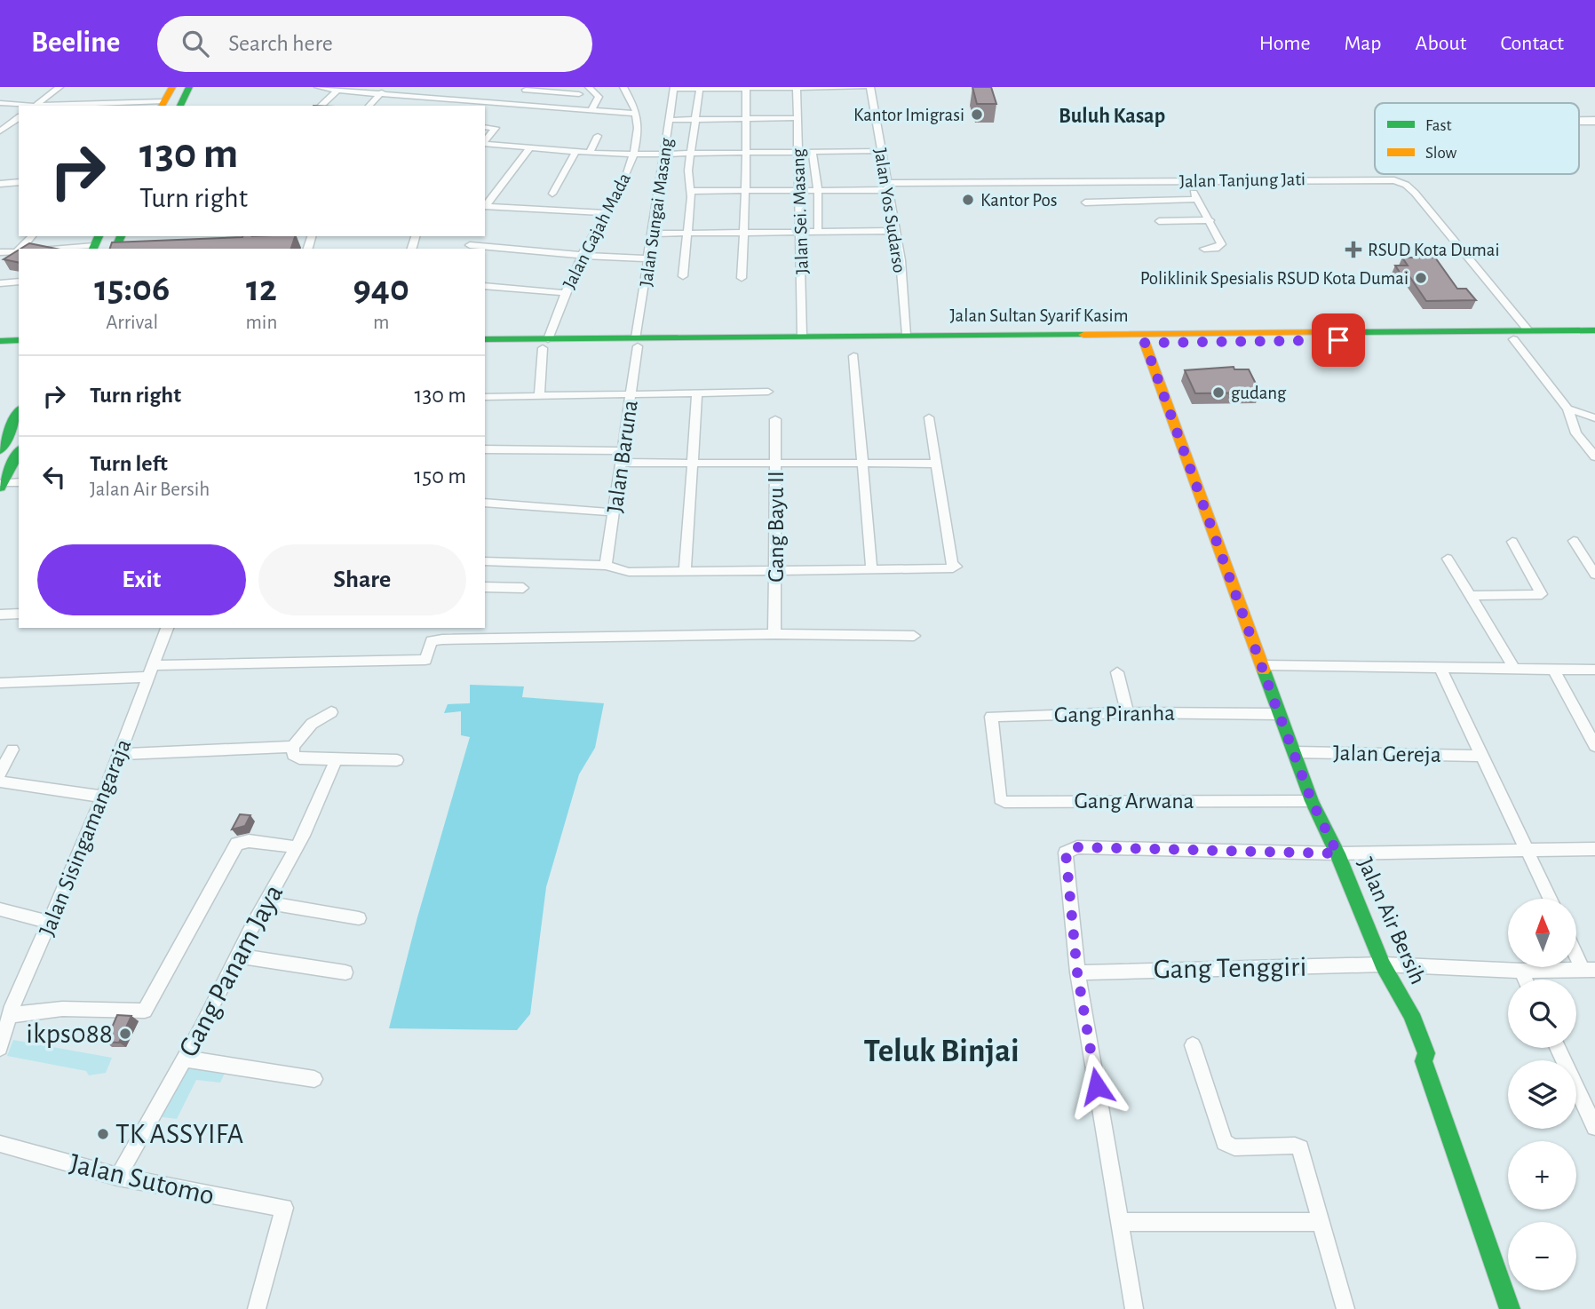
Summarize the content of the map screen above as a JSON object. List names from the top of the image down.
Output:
{
  "streets": {
    "street": [
      "Jalan Tanjung Jati",
      "Jalan Yos Sudarso",
      "Jalan Sei. Masang",
      "Jalan Sungai Masang",
      "Jalan Gajah Mada",
      "Jalan Sultan Syarif Kasim",
      "Jalan Baruna",
      "Gang Bayu II",
      "Gang Piranha",
      "Jalan Gereja",
      "Gang Arwana",
      "Jalan Sisingamangaraja",
      "Jalan Air Bersih",
      "Gang Tenggiri",
      "Gang Panam Jaya",
      "Jalan Sutomo"
    ]
  },
  "crossings": [
    ["Jalan Tanjung Jati", "Jalan Yos Sudarso"],
    ["Jalan Tanjung Jati", "Jalan Sei. Masang"],
    ["Jalan Tanjung Jati", "Jalan Sultan Syarif Kasim"],
    ["Jalan Yos Sudarso", "Jalan Sultan Syarif Kasim"],
    ["Jalan Sei. Masang", "Jalan Sultan Syarif Kasim"],
    ["Jalan Sungai Masang", "Jalan Sultan Syarif Kasim"],
    ["Jalan Sungai Masang", "Jalan Baruna"],
    ["Jalan Gajah Mada", "Jalan Sultan Syarif Kasim"],
    ["Jalan Sultan Syarif Kasim", "Jalan Baruna"],
    ["Jalan Sultan Syarif Kasim", "Jalan Air Bersih"],
    ["Gang Piranha", "Gang Arwana"],
    ["Gang Piranha", "Jalan Air Bersih"],
    ["Jalan Gereja", "Jalan Air Bersih"],
    ["Gang Arwana", "Jalan Air Bersih"],
    ["Jalan Air Bersih", "Gang Tenggiri"],
    ["Gang Panam Jaya", "Jalan Sutomo"]
  ],
  "districts": ["Buluh Kasap", "Teluk Binjai"],
  "places": {
    "other": [
      "Kantor Imigrasi",
      "Kantor Pos",
      "Poliklinik Spesialis RSUD Kota Dumai",
      "gudang",
      "ikps088",
      "TK ASSYIFA"
    ],
    "health": ["RSUD Kota Dumai"]
  },
  "legend": ["Fast", "Slow"],
  "north": "top",
  "page": {
    "header": "Beeline",
    "search": "Search here",
    "nav": [
      "Home",
      "Map",
      "About",
      "Contact"
    ],
    "turn": ["130 m", "Turn right"],
    "eta": [
      "15:06",
      "Arrival",
      "12",
      "min",
      "940",
      "m"
    ],
    "list": [
      {
        "name": "Turn right",
        "value": "130 m"
      },
      {
        "name": "Turn left",
        "note": "Jalan Air Bersih",
        "value": "150 m"
      }
    ],
    "buttons": ["Exit", "Share"],
    "map_buttons": ["+", "−"]
  }
}
